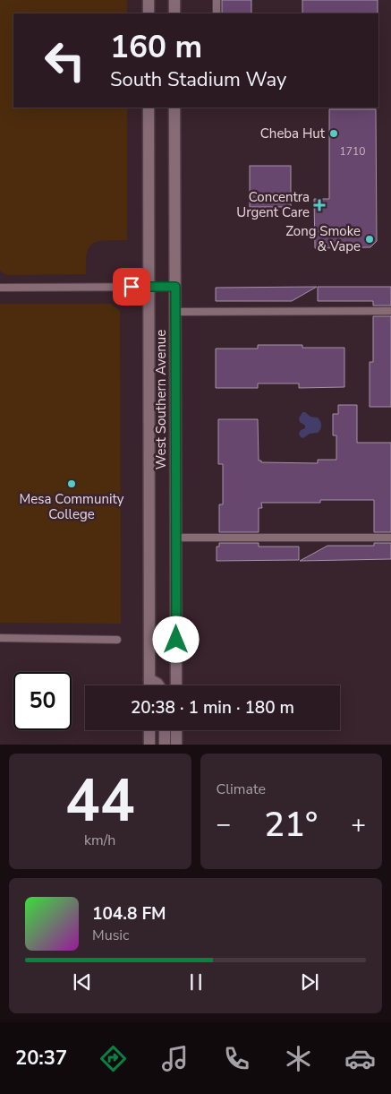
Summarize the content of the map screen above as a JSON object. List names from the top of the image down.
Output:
{
  "streets": {
    "main road": ["West Southern Avenue"]
  },
  "places": {
    "other": ["Cheba Hut", "Zong Smoke & Vape", "Mesa Community College"],
    "health": ["Concentra Urgent Care"]
  },
  "house_numbers": ["1710"],
  "page": {
    "turn": ["160 m", "South Stadium Way"],
    "limit": "50",
    "trip": "20:38 · 1 min · 180 m",
    "tile": [
      ["44", "km/h"],
      "Climate"
    ],
    "heat": ["−", "21°", "+"],
    "song": ["104.8 FM", "Music"],
    "tabs": "20:37"
  }
}
